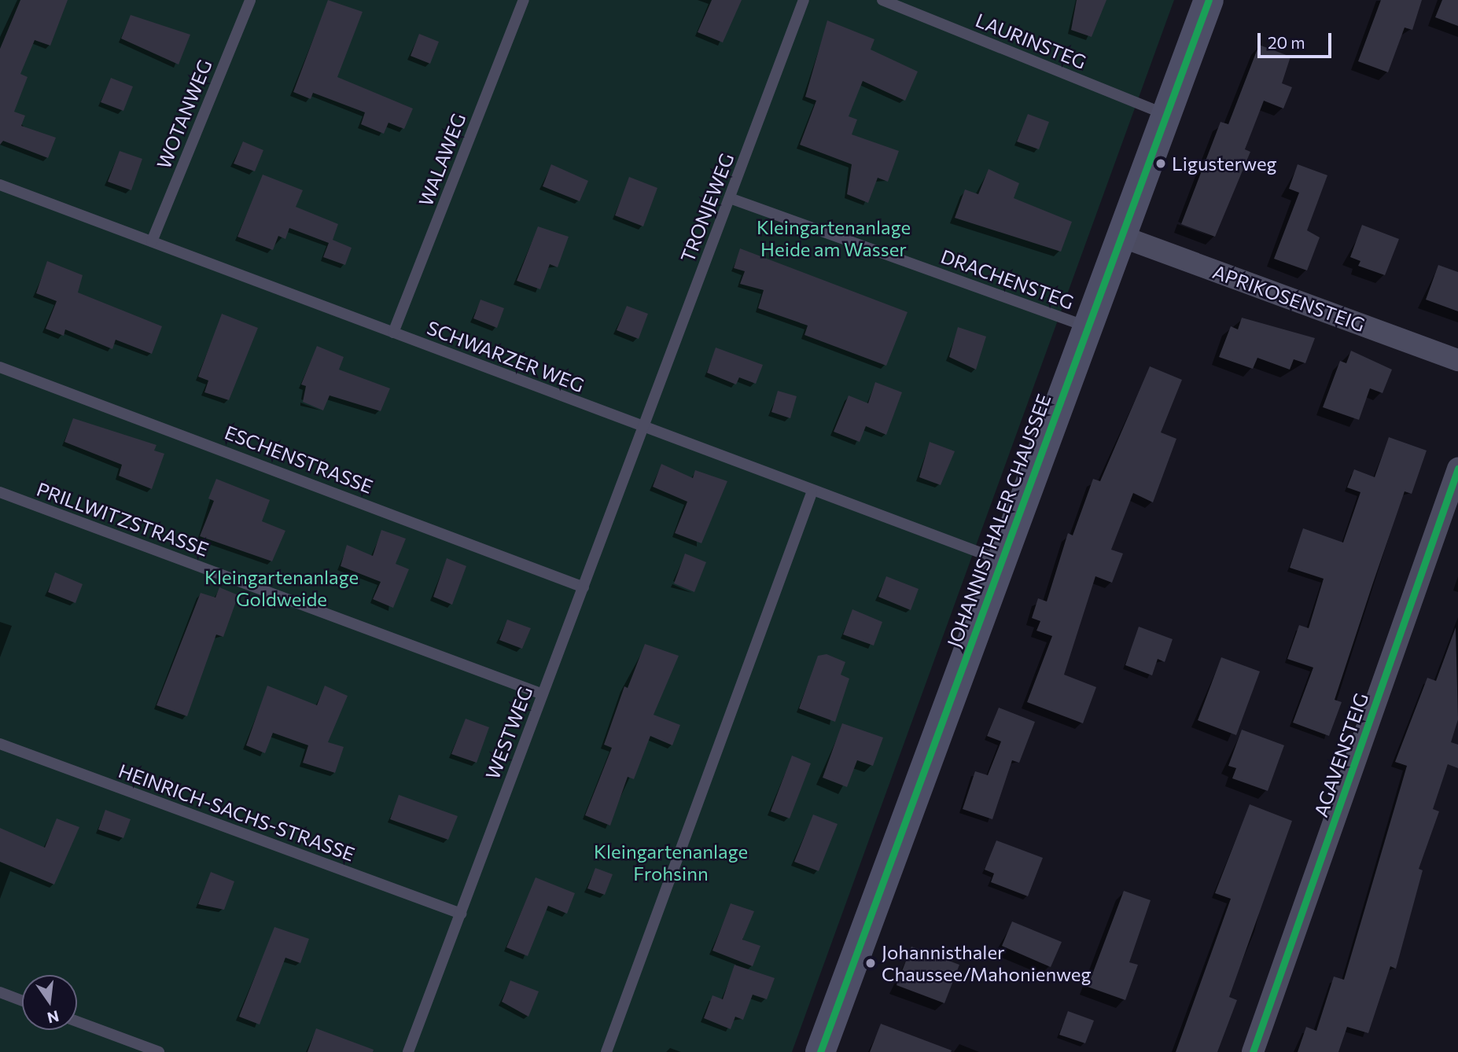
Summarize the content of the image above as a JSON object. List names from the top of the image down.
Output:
{
  "streets": {
    "street": ["APRIKOSENSTEIG", "JOHANNISTHALER CHAUSSEE", "AGAVENSTEIG"],
    "lane": [
      "LAURINSTEG",
      "WOTANWEG",
      "WALAWEG",
      "TRONJEWEG",
      "DRACHENSTEG",
      "SCHWARZER WEG",
      "ESCHENSTRASSE",
      "PRILLWITZSTRASSE",
      "WESTWEG",
      "HEINRICH-SACHS-STRASSE"
    ]
  },
  "crossings": [
    ["LAURINSTEG", "JOHANNISTHALER CHAUSSEE"],
    ["WOTANWEG", "SCHWARZER WEG"],
    ["WALAWEG", "SCHWARZER WEG"],
    ["TRONJEWEG", "DRACHENSTEG"],
    ["TRONJEWEG", "SCHWARZER WEG"],
    ["TRONJEWEG", "WESTWEG"],
    ["DRACHENSTEG", "JOHANNISTHALER CHAUSSEE"],
    ["APRIKOSENSTEIG", "JOHANNISTHALER CHAUSSEE"],
    ["SCHWARZER WEG", "JOHANNISTHALER CHAUSSEE"],
    ["SCHWARZER WEG", "WESTWEG"],
    ["ESCHENSTRASSE", "WESTWEG"],
    ["PRILLWITZSTRASSE", "WESTWEG"],
    ["WESTWEG", "HEINRICH-SACHS-STRASSE"]
  ],
  "parks": ["Kleingartenanlage Heide am Wasser", "Kleingartenanlage Goldweide", "Kleingartenanlage Frohsinn"],
  "places": ["Ligusterweg", "Johannisthaler Chaussee/Mahonienweg"],
  "scale_bar": "20 m",
  "north": "bottom"
}
